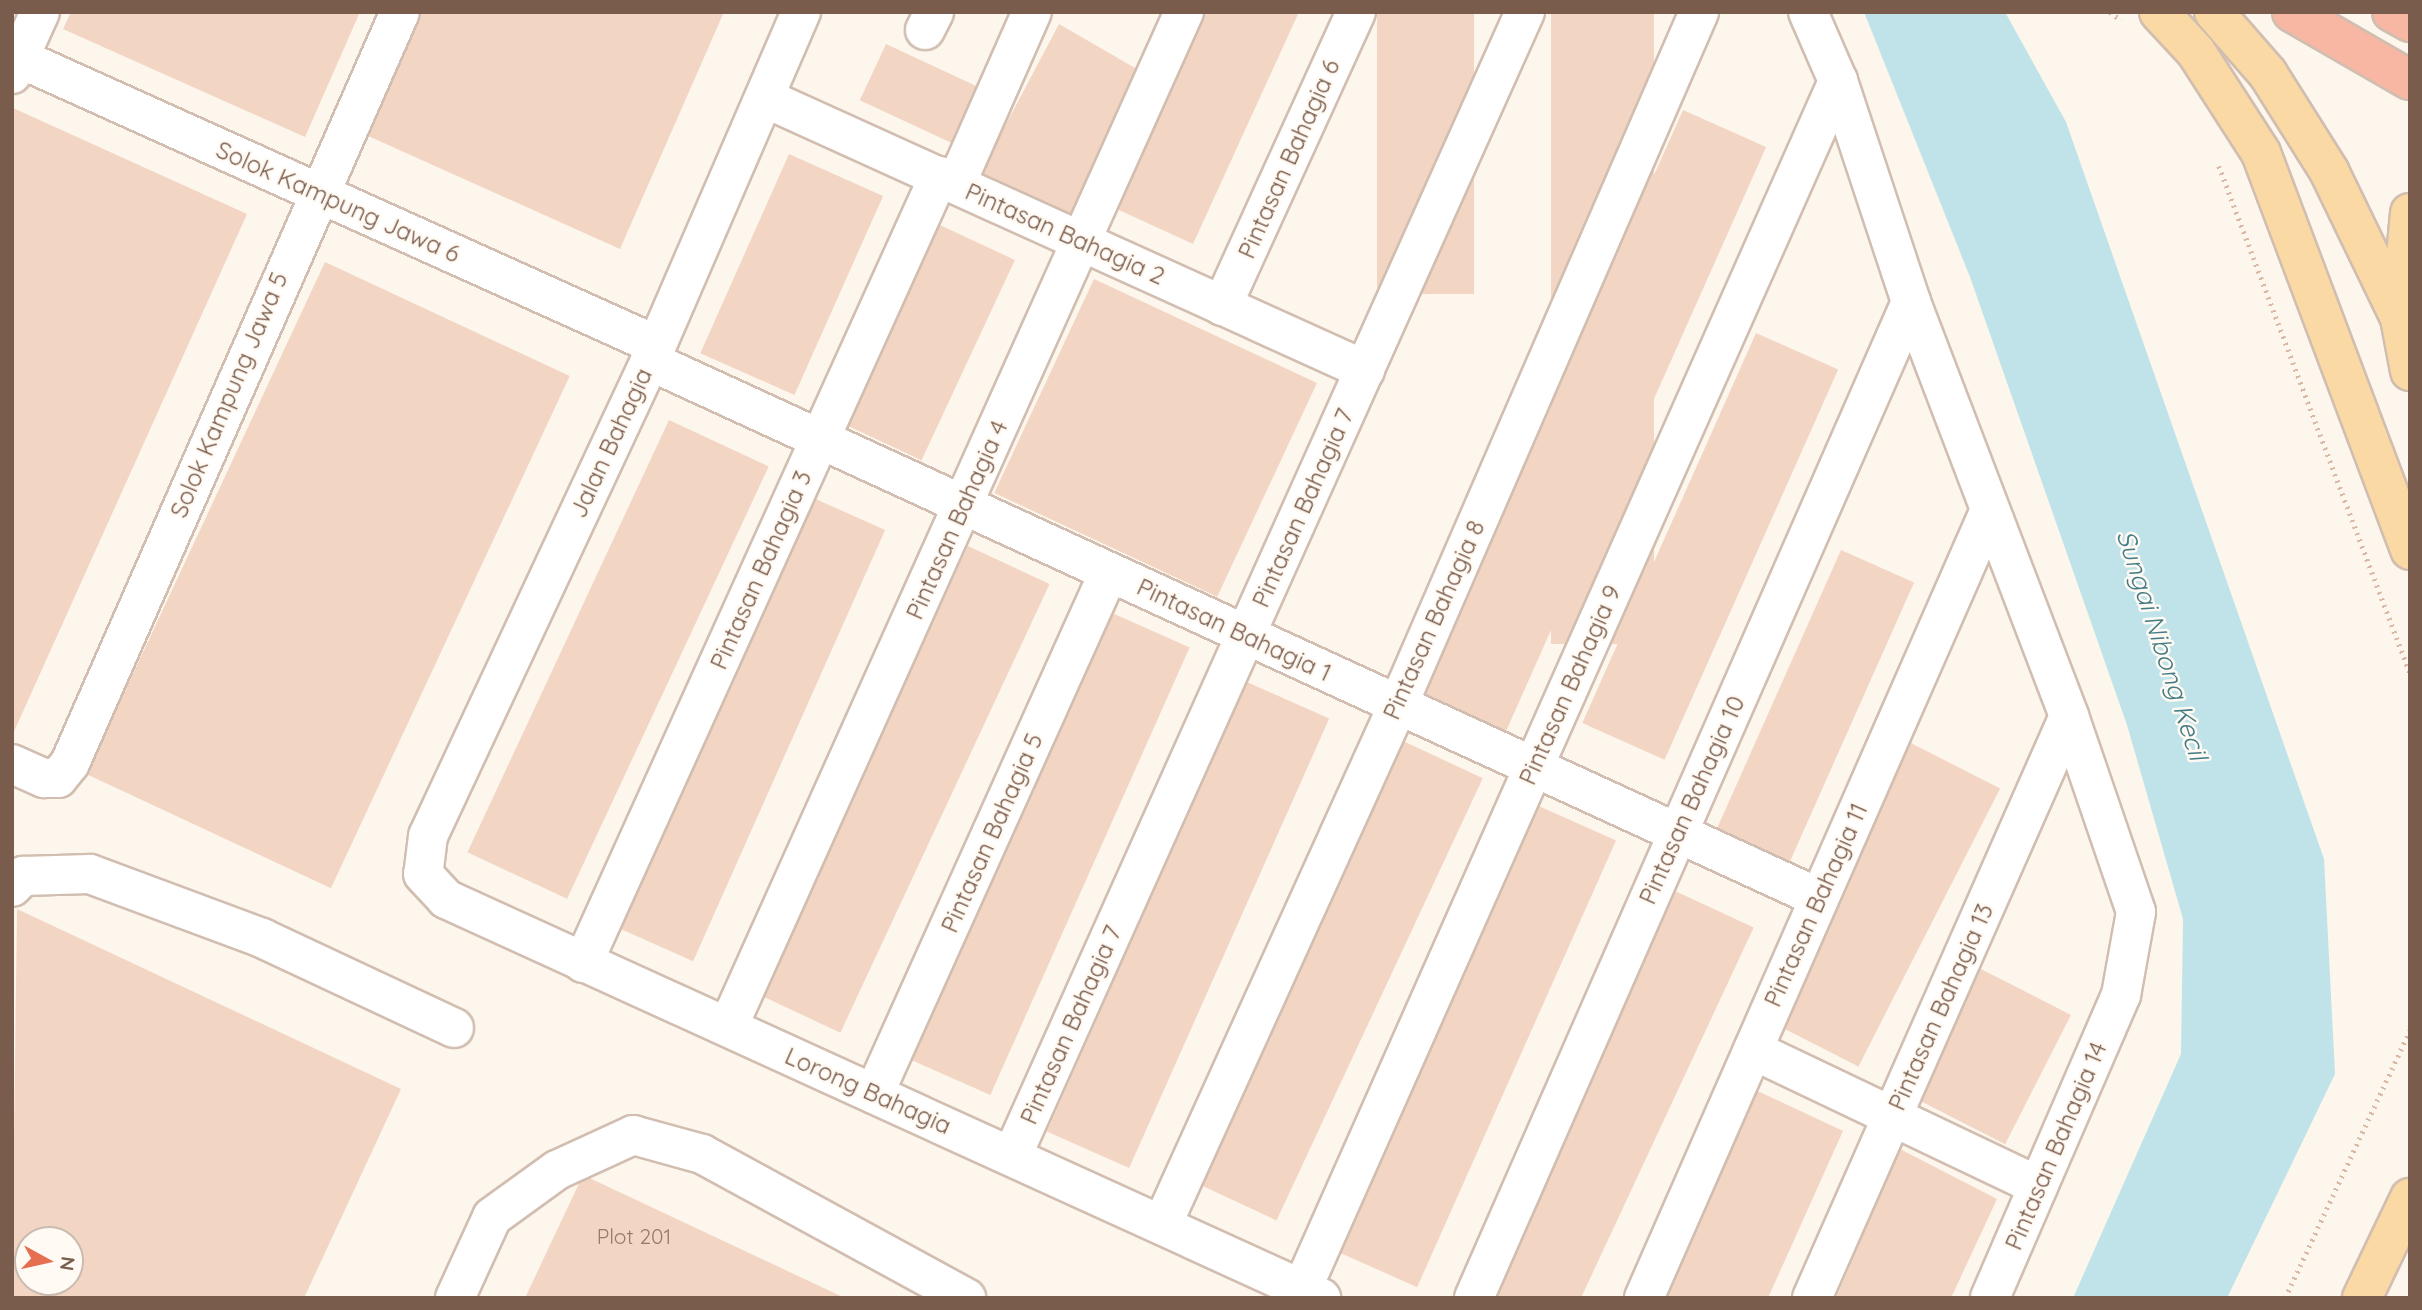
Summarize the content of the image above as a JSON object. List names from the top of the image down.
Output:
{
  "streets": {
    "street": [
      "Pintasan Bahagia 6",
      "Solok Kampung Jawa 6",
      "Pintasan Bahagia 2",
      "Solok Kampung Jawa 5",
      "Jalan Bahagia",
      "Pintasan Bahagia 7",
      "Pintasan Bahagia 4",
      "Pintasan Bahagia 3",
      "Pintasan Bahagia 8",
      "Pintasan Bahagia 1",
      "Pintasan Bahagia 9",
      "Pintasan Bahagia 10",
      "Pintasan Bahagia 5",
      "Pintasan Bahagia 11",
      "Pintasan Bahagia 13",
      "Lorong Bahagia",
      "Pintasan Bahagia 14"
    ]
  },
  "crossings": [
    ["Pintasan Bahagia 6", "Pintasan Bahagia 2"],
    ["Solok Kampung Jawa 6", "Solok Kampung Jawa 5"],
    ["Solok Kampung Jawa 6", "Jalan Bahagia"],
    ["Solok Kampung Jawa 6", "Pintasan Bahagia 1"],
    ["Pintasan Bahagia 2", "Jalan Bahagia"],
    ["Pintasan Bahagia 2", "Pintasan Bahagia 7"],
    ["Pintasan Bahagia 2", "Pintasan Bahagia 4"],
    ["Pintasan Bahagia 2", "Pintasan Bahagia 3"],
    ["Jalan Bahagia", "Pintasan Bahagia 1"],
    ["Jalan Bahagia", "Lorong Bahagia"],
    ["Pintasan Bahagia 7", "Pintasan Bahagia 1"],
    ["Pintasan Bahagia 7", "Lorong Bahagia"],
    ["Pintasan Bahagia 4", "Pintasan Bahagia 1"],
    ["Pintasan Bahagia 4", "Lorong Bahagia"],
    ["Pintasan Bahagia 3", "Pintasan Bahagia 1"],
    ["Pintasan Bahagia 3", "Lorong Bahagia"],
    ["Pintasan Bahagia 8", "Pintasan Bahagia 1"],
    ["Pintasan Bahagia 8", "Lorong Bahagia"],
    ["Pintasan Bahagia 1", "Pintasan Bahagia 9"],
    ["Pintasan Bahagia 1", "Pintasan Bahagia 10"],
    ["Pintasan Bahagia 1", "Pintasan Bahagia 5"],
    ["Pintasan Bahagia 1", "Pintasan Bahagia 11"],
    ["Pintasan Bahagia 9", "Lorong Bahagia"],
    ["Pintasan Bahagia 9", "Pintasan Bahagia 14"],
    ["Pintasan Bahagia 10", "Pintasan Bahagia 14"],
    ["Pintasan Bahagia 5", "Lorong Bahagia"],
    ["Pintasan Bahagia 11", "Pintasan Bahagia 14"],
    ["Pintasan Bahagia 13", "Pintasan Bahagia 14"]
  ],
  "water": ["Sungai Nibong Kecil"],
  "house_numbers": ["Plot 201"],
  "north": "right"
}
